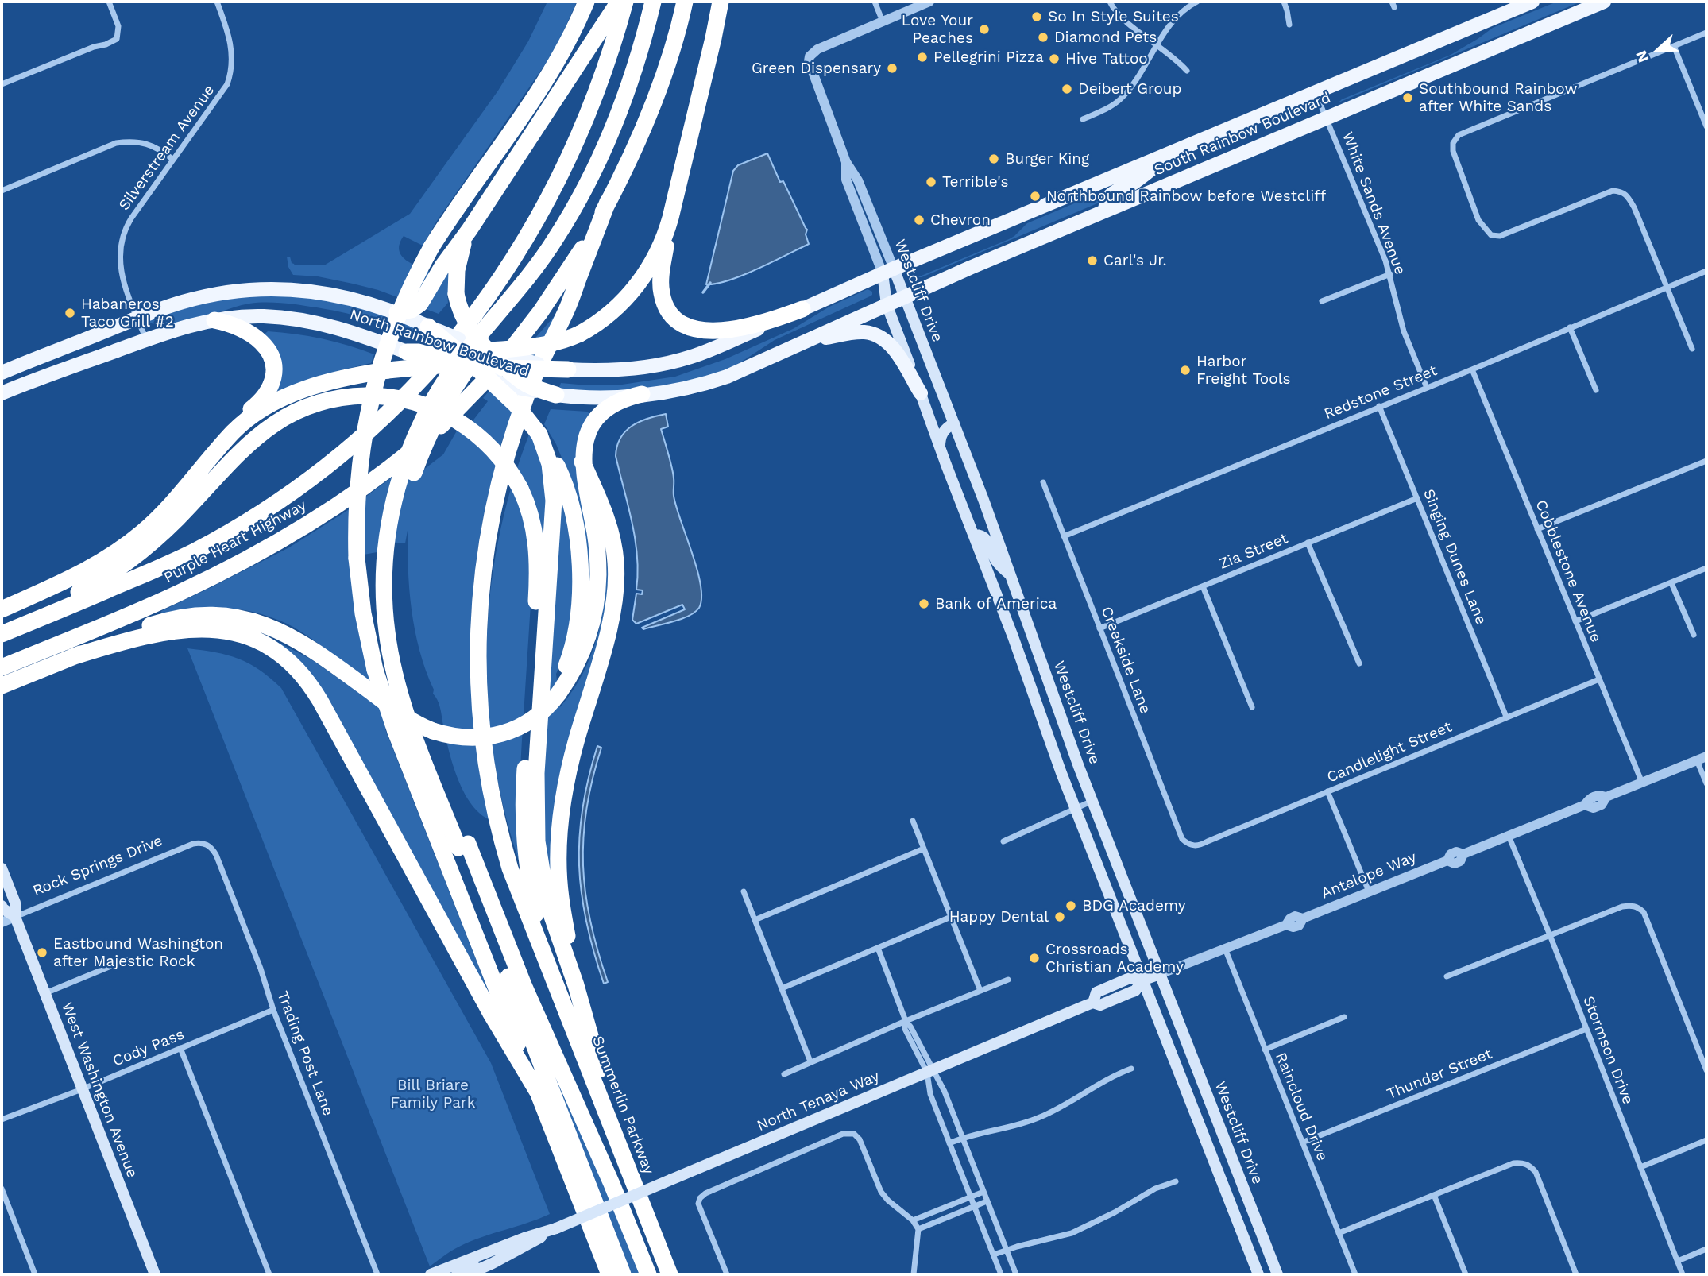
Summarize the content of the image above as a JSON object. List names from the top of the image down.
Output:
{
  "streets": {
    "highway": ["Purple Heart Highway", "Summerlin Parkway"],
    "main road": [
      "South Rainbow Boulevard",
      "Westcliff Drive",
      "North Rainbow Boulevard",
      "West Washington Avenue",
      "North Tenaya Way"
    ],
    "street": [
      "Silverstream Avenue",
      "White Sands Avenue",
      "Redstone Street",
      "Zia Street",
      "Singing Dunes Lane",
      "Cobblestone Avenue",
      "Creekside Lane",
      "Candlelight Street",
      "Rock Springs Drive",
      "Antelope Way",
      "Cody Pass",
      "Stormson Drive",
      "Trading Post Lane",
      "Thunder Street",
      "Raincloud Drive"
    ]
  },
  "crossings": [
    ["South Rainbow Boulevard", "White Sands Avenue"],
    ["South Rainbow Boulevard", "Westcliff Drive"],
    ["South Rainbow Boulevard", "North Rainbow Boulevard"],
    ["Silverstream Avenue", "North Rainbow Boulevard"],
    ["White Sands Avenue", "Redstone Street"],
    ["Westcliff Drive", "North Rainbow Boulevard"],
    ["Westcliff Drive", "Antelope Way"],
    ["Westcliff Drive", "North Tenaya Way"],
    ["Redstone Street", "Singing Dunes Lane"],
    ["Redstone Street", "Cobblestone Avenue"],
    ["Redstone Street", "Creekside Lane"],
    ["Zia Street", "Singing Dunes Lane"],
    ["Zia Street", "Creekside Lane"],
    ["Singing Dunes Lane", "Candlelight Street"],
    ["Cobblestone Avenue", "Candlelight Street"],
    ["Cobblestone Avenue", "Antelope Way"],
    ["Creekside Lane", "Candlelight Street"],
    ["Rock Springs Drive", "Trading Post Lane"],
    ["Rock Springs Drive", "West Washington Avenue"],
    ["Antelope Way", "Stormson Drive"],
    ["Antelope Way", "North Tenaya Way"],
    ["Antelope Way", "Raincloud Drive"],
    ["Cody Pass", "Trading Post Lane"],
    ["Cody Pass", "West Washington Avenue"],
    ["Stormson Drive", "Thunder Street"],
    ["Thunder Street", "Raincloud Drive"]
  ],
  "parks": ["Bill Briare Family Park"],
  "places": [
    "So In Style Suites",
    "Love Your Peaches",
    "Diamond Pets",
    "Pellegrini Pizza",
    "Hive Tattoo",
    "Green Dispensary",
    "Deibert Group",
    "Southbound Rainbow after White Sands",
    "Burger King",
    "Terrible's",
    "Northbound Rainbow before Westcliff",
    "Chevron",
    "Carl's Jr.",
    "Habaneros Taco Grill #2",
    "Harbor Freight Tools",
    "Bank of America",
    "BDG Academy",
    "Happy Dental",
    "Eastbound Washington after Majestic Rock",
    "Crossroads Christian Academy"
  ],
  "north": "left"
}
